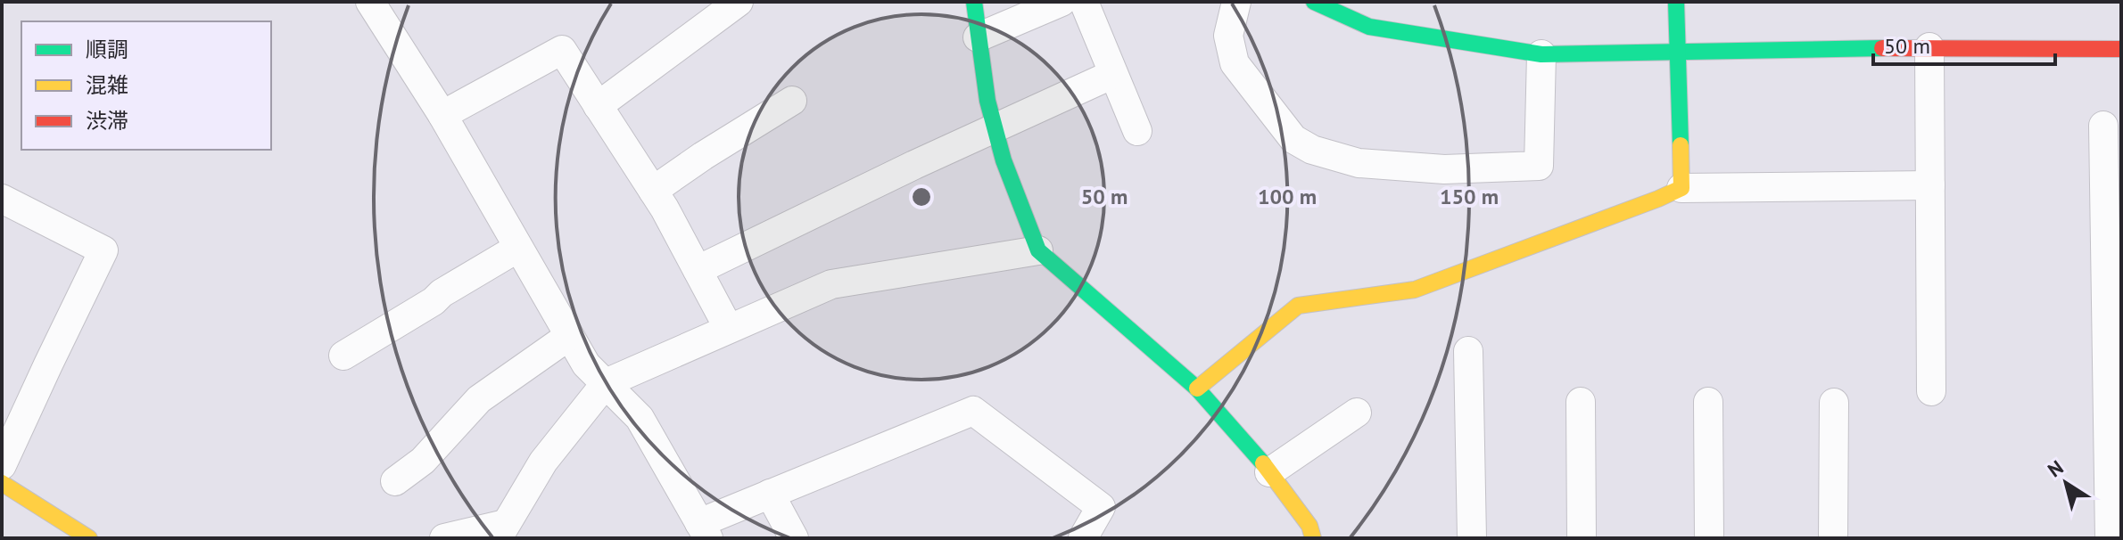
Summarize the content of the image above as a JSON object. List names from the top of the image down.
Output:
{
  "legend": ["順調", "混雑", "渋滞"],
  "scale_bar": "50 m",
  "north": "top left",
  "rings": ["50 m", "100 m", "150 m"]
}
